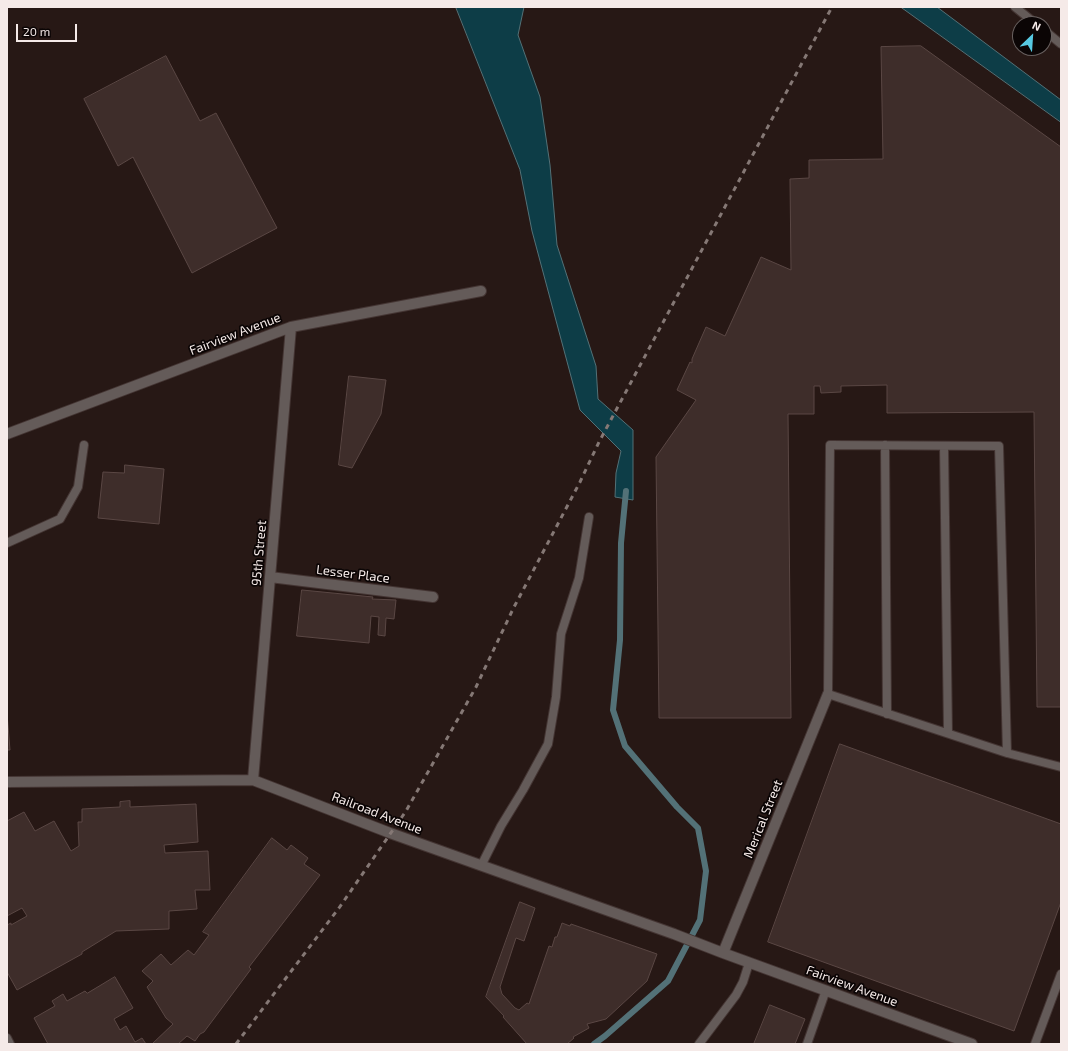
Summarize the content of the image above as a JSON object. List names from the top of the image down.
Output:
{
  "streets": {
    "street": [
      "Fairview Avenue",
      "95th Street",
      "Lesser Place",
      "Railroad Avenue",
      "Merical Street"
    ]
  },
  "crossings": [
    ["Fairview Avenue", "95th Street"],
    ["Fairview Avenue", "Railroad Avenue"],
    ["Fairview Avenue", "Merical Street"],
    ["95th Street", "Lesser Place"],
    ["95th Street", "Railroad Avenue"],
    ["Railroad Avenue", "Merical Street"]
  ],
  "scale_bar": "20 m",
  "north": "top right"
}
